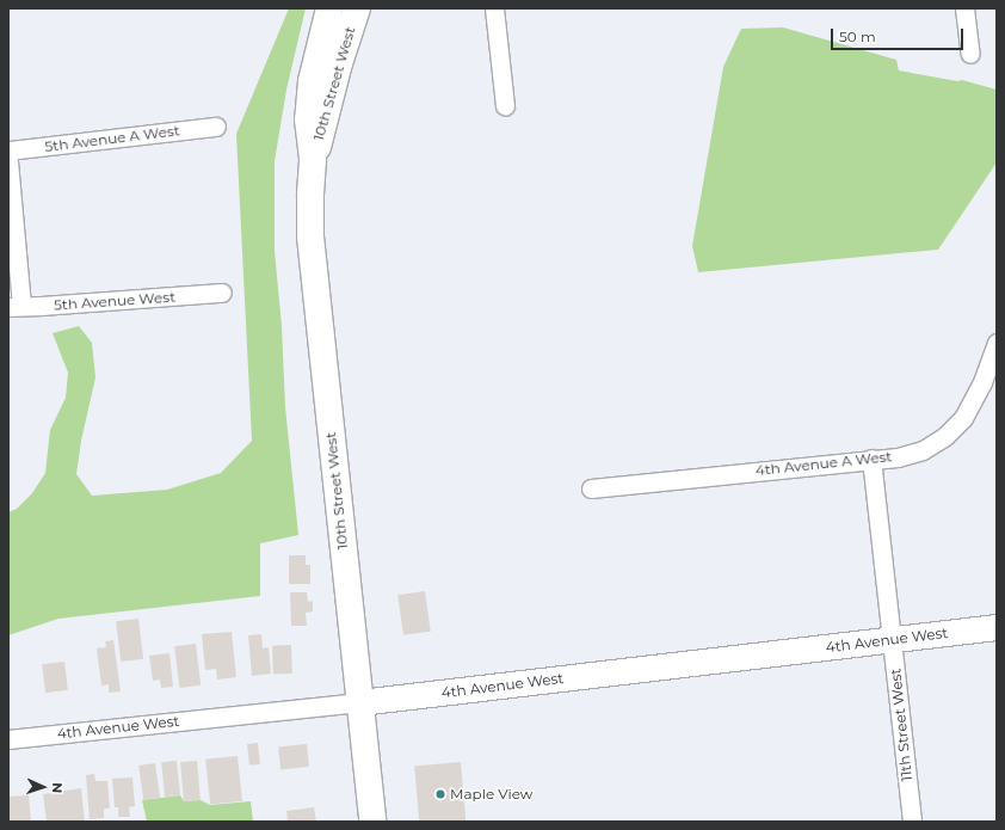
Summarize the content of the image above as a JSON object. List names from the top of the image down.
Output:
{
  "streets": {
    "main road": ["10th Street West"],
    "street": [
      "5th Avenue A West",
      "5th Avenue West",
      "4th Avenue A West",
      "4th Avenue West",
      "11th Street West"
    ]
  },
  "crossings": [
    ["10th Street West", "4th Avenue West"],
    ["4th Avenue A West", "11th Street West"],
    ["4th Avenue West", "11th Street West"]
  ],
  "places": ["Maple View"],
  "scale_bar": "50 m",
  "north": "right"
}
